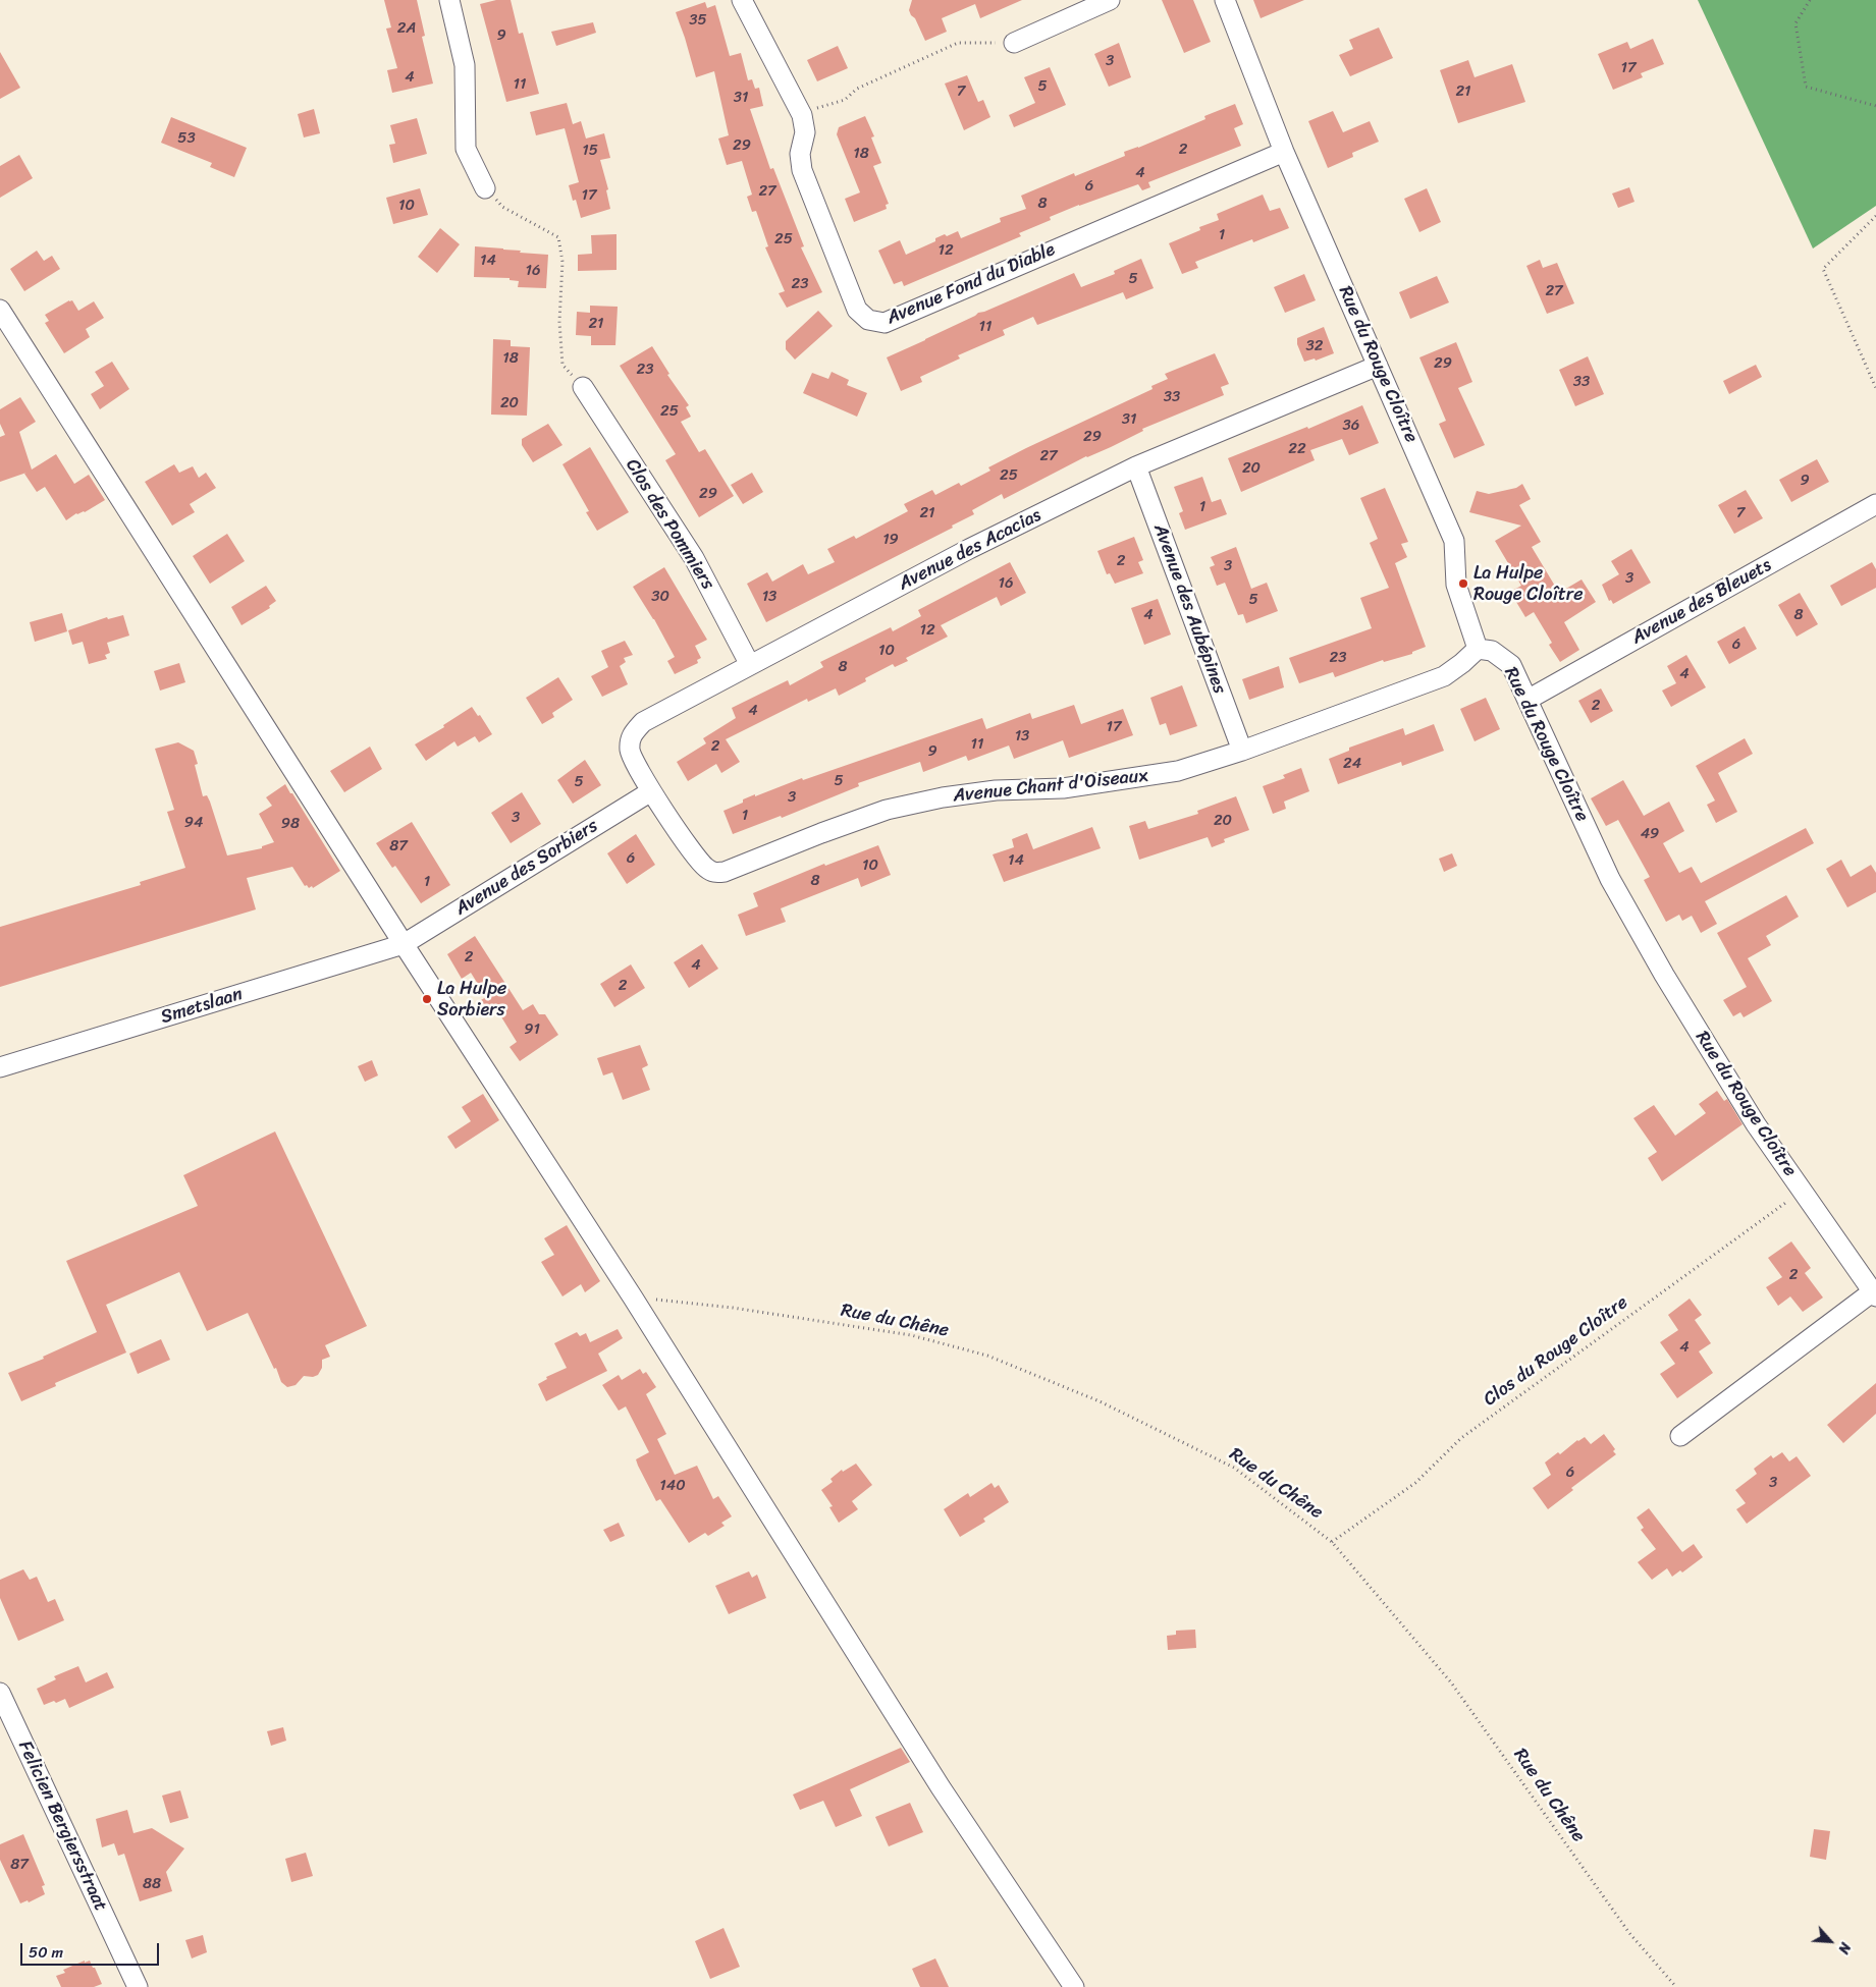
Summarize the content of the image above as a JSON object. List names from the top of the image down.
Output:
{
  "streets": {
    "street": [
      "Avenue Fond du Diable",
      "Rue du Rouge Cloître",
      "Clos des Pommiers",
      "Avenue des Acacias",
      "Avenue des Bleuets",
      "Avenue des Aubépines",
      "Avenue Chant d'Oiseaux",
      "Avenue des Sorbiers",
      "Smetslaan",
      "Felicien Bergiersstraat"
    ],
    "path": ["Rue du Chêne", "Clos du Rouge Cloître"]
  },
  "crossings": [
    ["Avenue Fond du Diable", "Rue du Rouge Cloître"],
    ["Rue du Rouge Cloître", "Avenue des Acacias"],
    ["Rue du Rouge Cloître", "Avenue des Bleuets"],
    ["Rue du Rouge Cloître", "Avenue Chant d'Oiseaux"],
    ["Rue du Rouge Cloître", "Clos du Rouge Cloître"],
    ["Clos des Pommiers", "Avenue des Acacias"],
    ["Avenue des Acacias", "Avenue des Aubépines"],
    ["Avenue des Acacias", "Avenue Chant d'Oiseaux"],
    ["Avenue des Acacias", "Avenue des Sorbiers"],
    ["Avenue des Aubépines", "Avenue Chant d'Oiseaux"],
    ["Avenue Chant d'Oiseaux", "Avenue des Sorbiers"],
    ["Avenue des Sorbiers", "Smetslaan"],
    ["Rue du Chêne", "Clos du Rouge Cloître"]
  ],
  "places": ["La Hulpe Rouge Cloître", "La Hulpe Sorbiers"],
  "house_numbers": [
    "35",
    "2A",
    "9",
    "3",
    "17",
    "4",
    "11",
    "5",
    "7",
    "21",
    "31",
    "53",
    "29",
    "2",
    "15",
    "18",
    "4",
    "6",
    "27",
    "17",
    "8",
    "10",
    "1",
    "25",
    "12",
    "14",
    "16",
    "5",
    "23",
    "27",
    "21",
    "11",
    "32",
    "18",
    "29",
    "23",
    "33",
    "33",
    "20",
    "25",
    "31",
    "36",
    "29",
    "22",
    "27",
    "20",
    "25",
    "9",
    "29",
    "1",
    "21",
    "7",
    "19",
    "2",
    "3",
    "3",
    "16",
    "30",
    "13",
    "5",
    "4",
    "8",
    "12",
    "6",
    "10",
    "23",
    "8",
    "4",
    "2",
    "4",
    "17",
    "13",
    "11",
    "2",
    "9",
    "24",
    "5",
    "5",
    "3",
    "1",
    "3",
    "20",
    "94",
    "98",
    "49",
    "87",
    "6",
    "14",
    "10",
    "8",
    "1",
    "2",
    "4",
    "2",
    "91",
    "2",
    "4",
    "6",
    "3",
    "140",
    "87",
    "88"
  ],
  "scale_bar": "50 m",
  "north": "bottom right"
}
